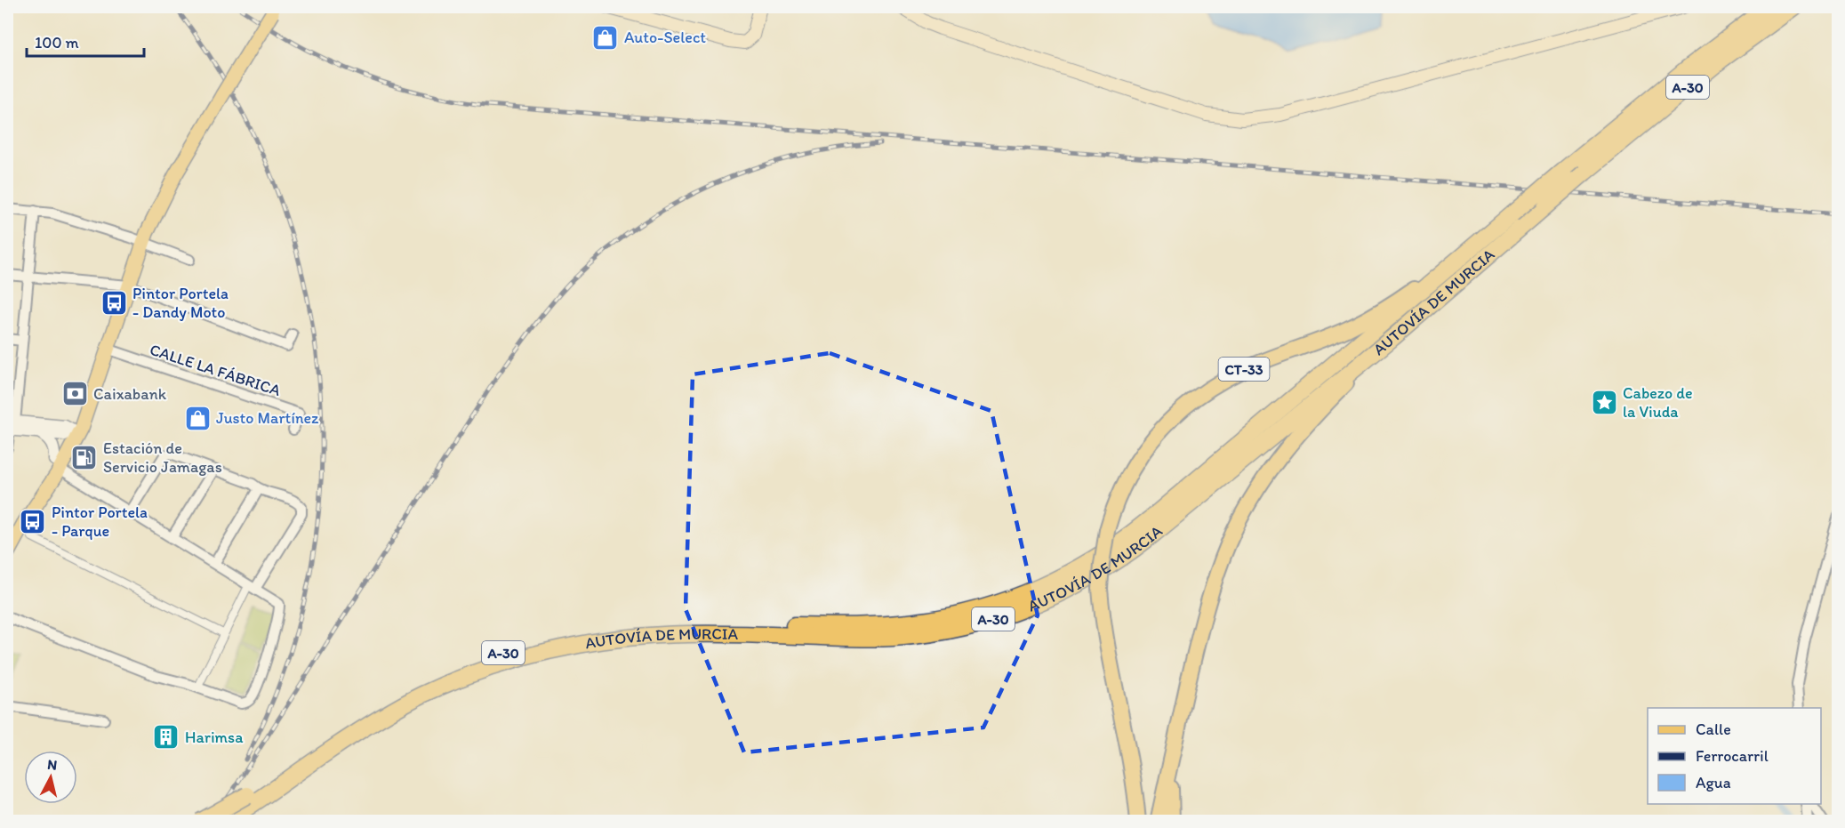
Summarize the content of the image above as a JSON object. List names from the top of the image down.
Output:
{
  "streets": {
    "highway": ["A-30", "AUTOVÍA DE MURCIA", "CT-33"],
    "street": ["CALLE LA FÁBRICA"]
  },
  "crossings": [
    ["AUTOVÍA DE MURCIA", "CT-33"]
  ],
  "places": {
    "shop": ["Auto-Select", "Justo Martínez"],
    "bus stop": ["Pintor Portela - Dandy Moto", "Pintor Portela - Parque"],
    "bank": ["Caixabank"],
    "place": ["Cabezo de la Viuda"],
    "fuel station": ["Estación de Servicio Jamagas"],
    "building": ["Harimsa"]
  },
  "legend": ["Calle", "Ferrocarril", "Agua"],
  "scale_bar": "100 m",
  "north": "top"
}
